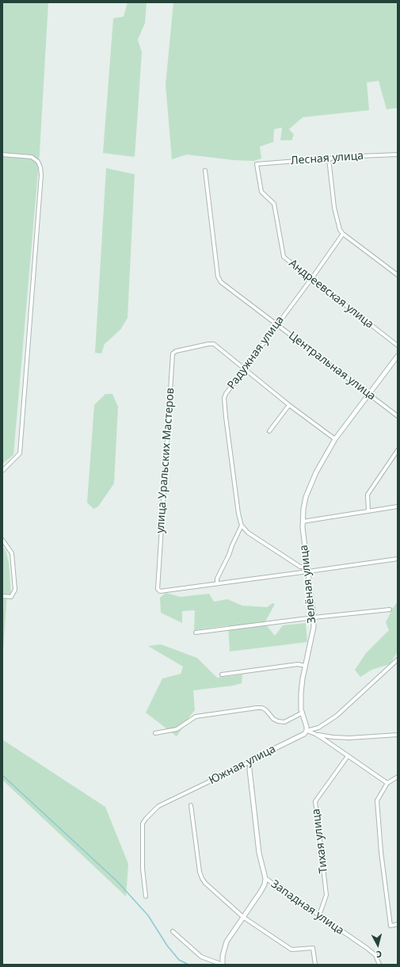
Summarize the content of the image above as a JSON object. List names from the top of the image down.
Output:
{
  "streets": {
    "street": [
      "Лесная улица",
      "Андреевская улица",
      "Радужная улица",
      "Центральная улица",
      "улица Уральских Мастеров",
      "Зелёная улица",
      "Южная улица",
      "Тихая улица",
      "Западная улица"
    ]
  },
  "crossings": [
    ["Лесная улица", "Андреевская улица"],
    ["Андреевская улица", "Радужная улица"],
    ["Радужная улица", "Центральная улица"],
    ["Радужная улица", "улица Уральских Мастеров"],
    ["Центральная улица", "Зелёная улица"],
    ["Зелёная улица", "Южная улица"],
    ["Южная улица", "Западная улица"],
    ["Тихая улица", "Западная улица"]
  ],
  "north": "bottom"
}
